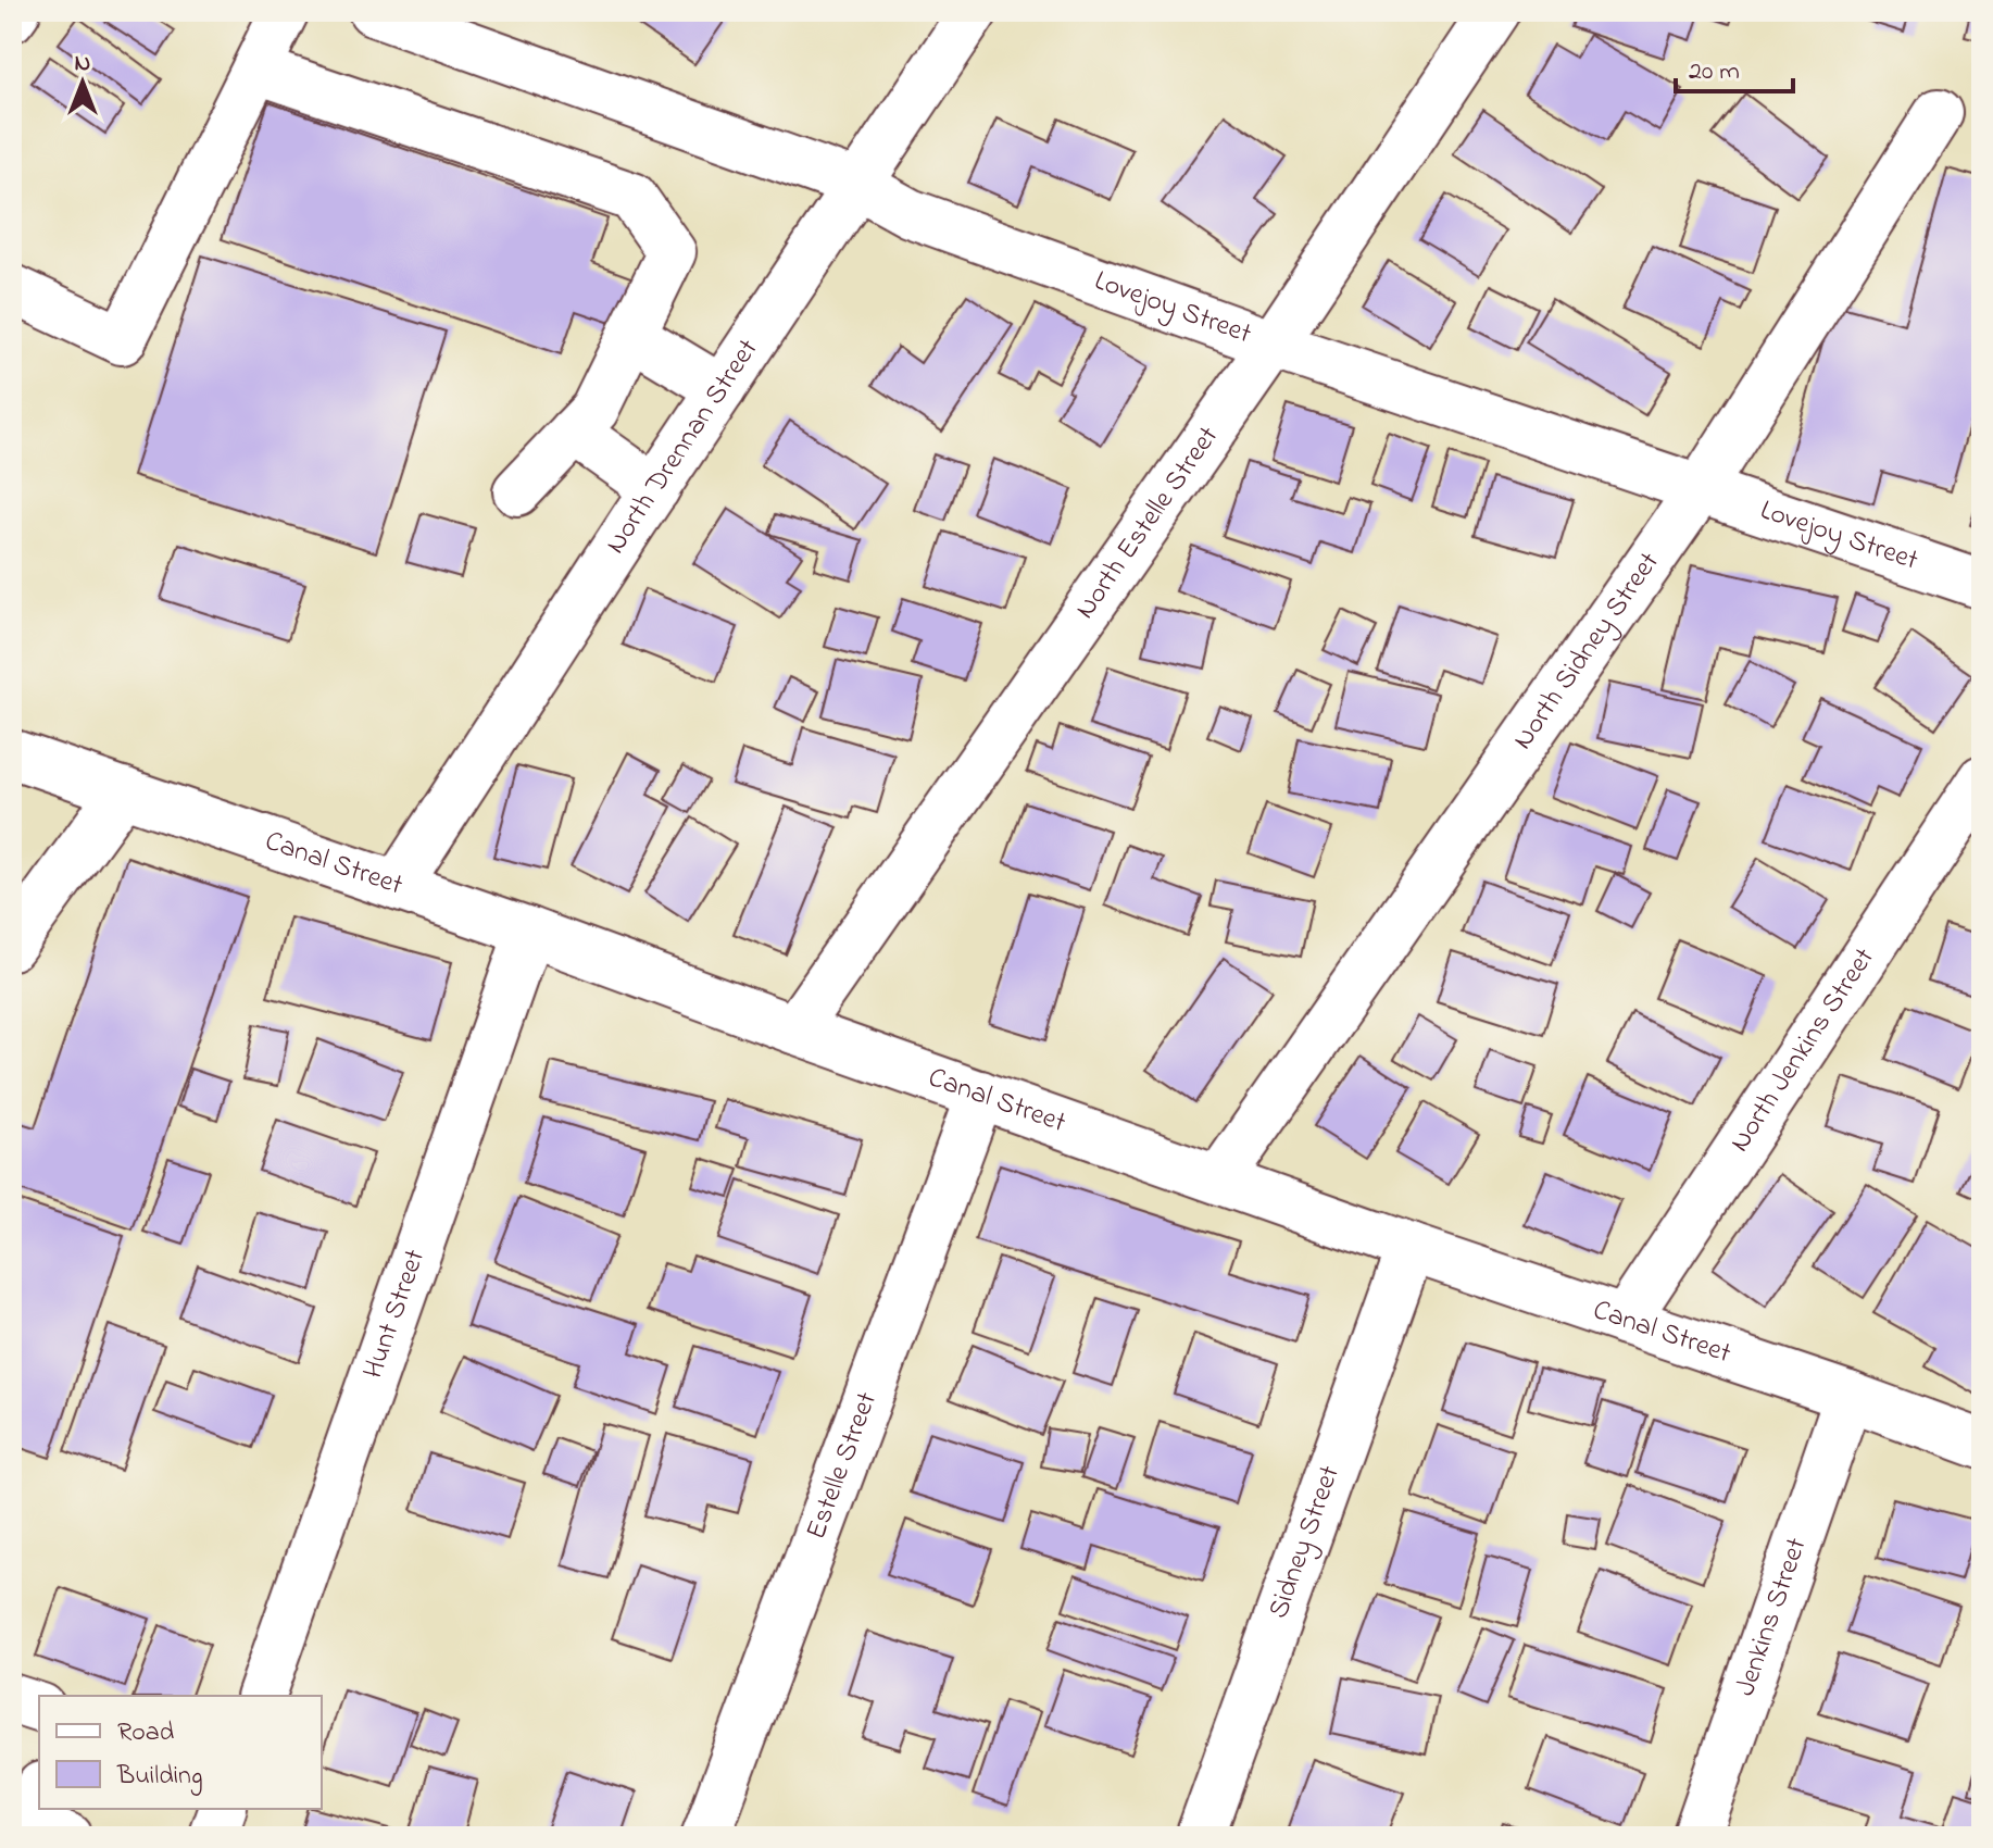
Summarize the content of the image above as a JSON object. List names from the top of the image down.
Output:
{
  "streets": {
    "street": [
      "Lovejoy Street",
      "North Drennan Street",
      "North Estelle Street",
      "North Sidney Street",
      "Canal Street",
      "North Jenkins Street",
      "Hunt Street",
      "Estelle Street",
      "Sidney Street",
      "Jenkins Street"
    ]
  },
  "crossings": [
    ["Lovejoy Street", "North Drennan Street"],
    ["Lovejoy Street", "North Estelle Street"],
    ["Lovejoy Street", "North Sidney Street"],
    ["North Drennan Street", "Canal Street"],
    ["North Estelle Street", "Canal Street"],
    ["North Sidney Street", "Canal Street"],
    ["Canal Street", "North Jenkins Street"],
    ["Canal Street", "Hunt Street"],
    ["Canal Street", "Estelle Street"],
    ["Canal Street", "Sidney Street"],
    ["Canal Street", "Jenkins Street"]
  ],
  "legend": ["Road", "Building"],
  "scale_bar": "20 m",
  "north": "top"
}
